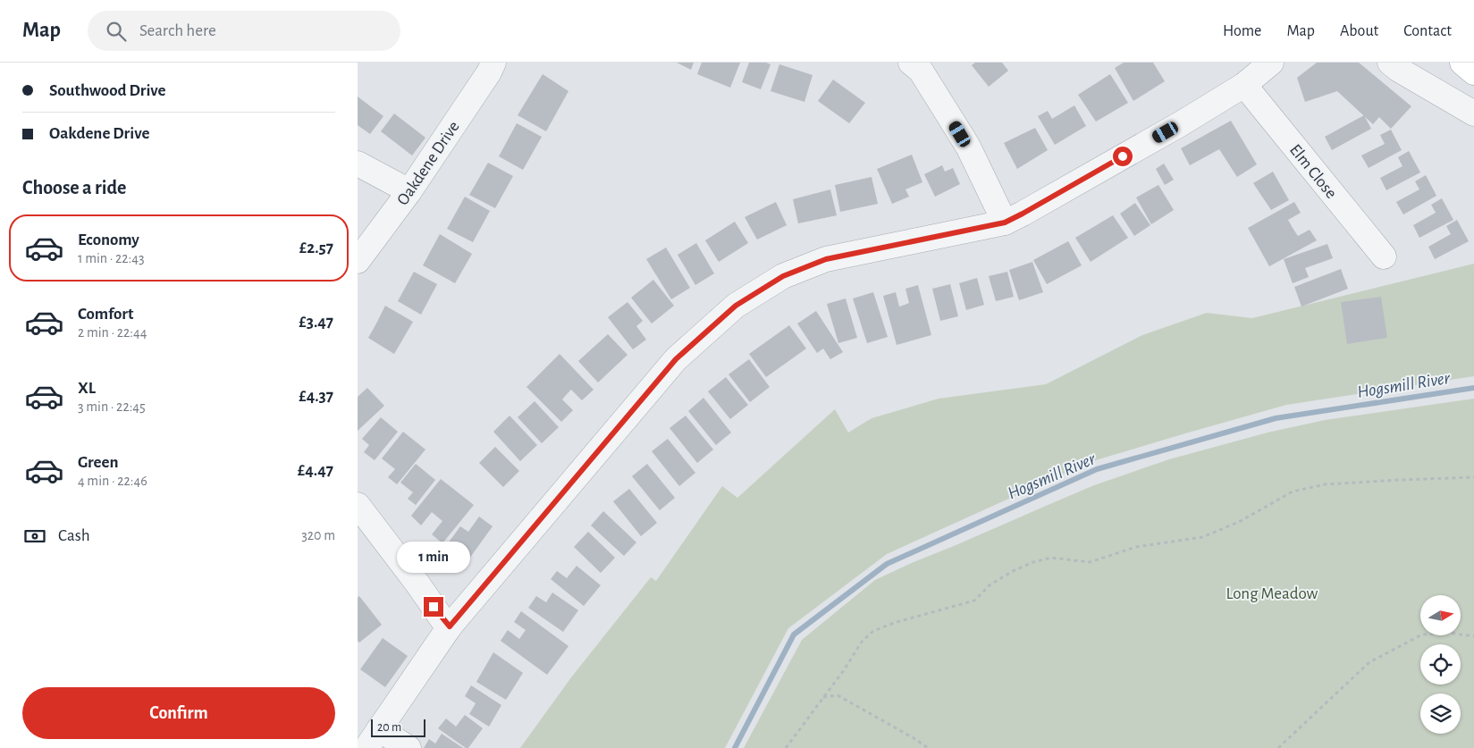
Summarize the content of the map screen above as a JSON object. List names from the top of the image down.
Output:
{
  "streets": {
    "street": ["Oakdene Drive", "Elm Close"]
  },
  "water": ["Hogsmill River"],
  "parks": ["Long Meadow"],
  "scale_bar": "20 m",
  "north": "right",
  "page": {
    "header": "Map",
    "search": "Search here",
    "nav": [
      "Home",
      "Map",
      "About",
      "Contact"
    ],
    "banner": ["Southwood Drive", "Oakdene Drive"],
    "heading": "Choose a ride",
    "list": [
      {
        "name": "Economy",
        "note": "1 min · 22:43",
        "value": "£2.57"
      },
      {
        "name": "Comfort",
        "note": "2 min · 22:44",
        "value": "£3.47"
      },
      {
        "name": "XL",
        "note": "3 min · 22:45",
        "value": "£4.37"
      },
      {
        "name": "Green",
        "note": "4 min · 22:46",
        "value": "£4.47"
      }
    ],
    "pay": ["Cash", "320 m"],
    "bubble": "1 min",
    "buttons": "Confirm",
    "scale": "20 m"
  }
}
